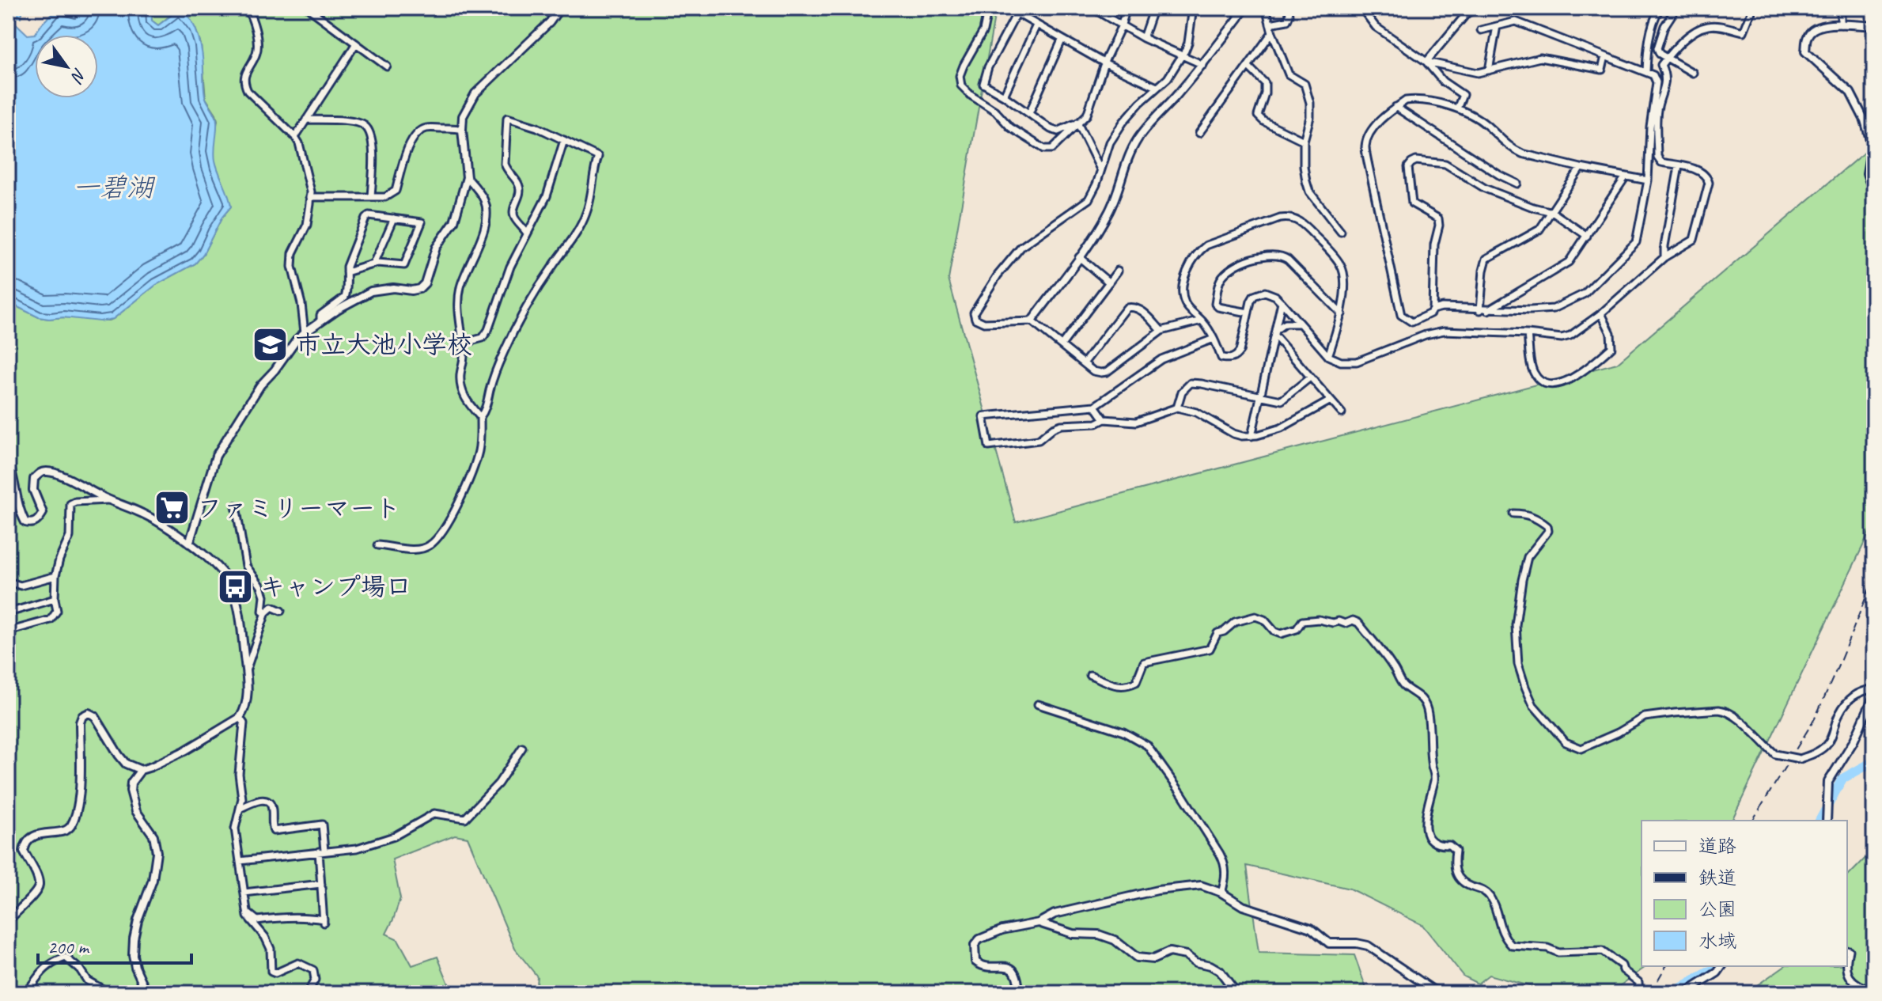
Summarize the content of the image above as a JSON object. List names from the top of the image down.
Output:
{
  "water": ["一碧湖"],
  "places": {
    "school or university": ["市立大池小学校"],
    "supermarket": ["ファミリーマート"],
    "bus stop": ["キャンプ場口"]
  },
  "legend": [
    "道路",
    "鉄道",
    "公園",
    "水域"
  ],
  "scale_bar": "200 m",
  "north": "bottom right"
}
